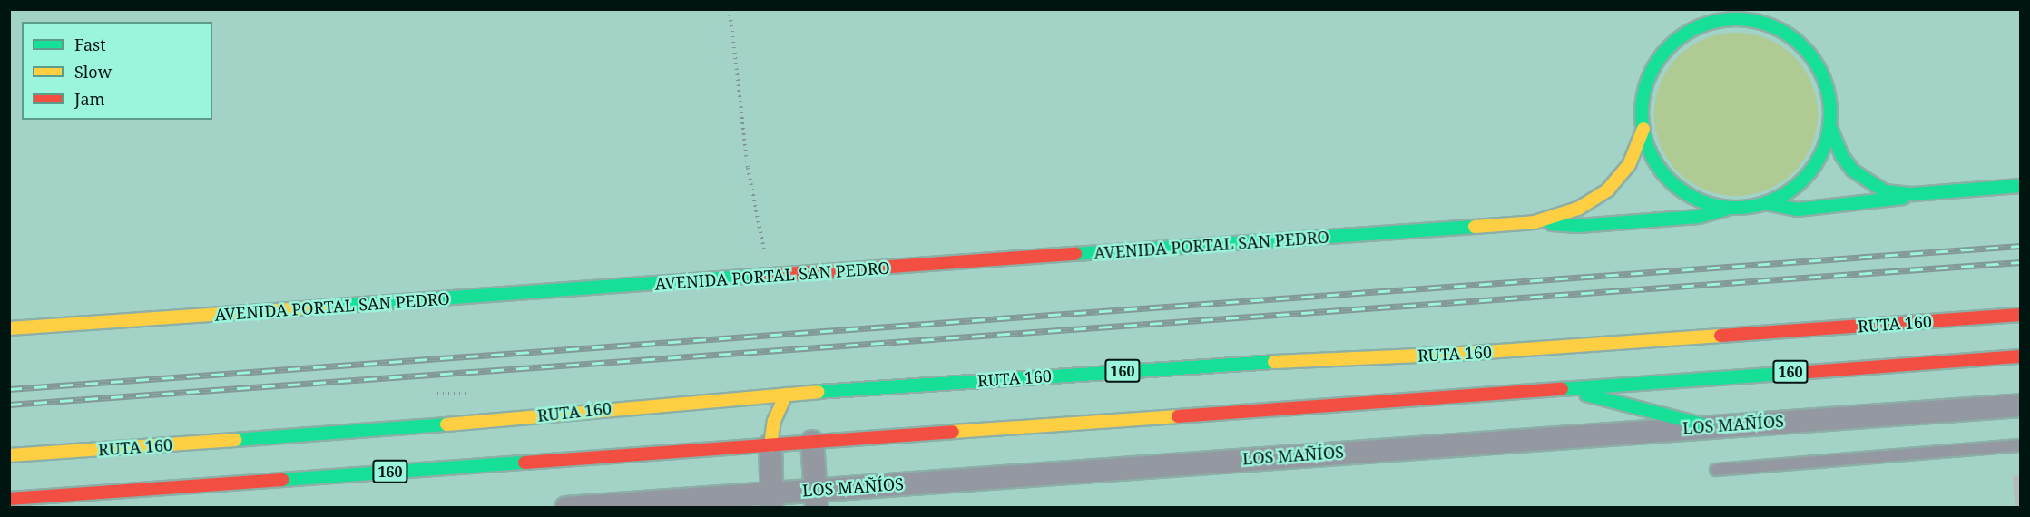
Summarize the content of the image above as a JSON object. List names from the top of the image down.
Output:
{
  "streets": {
    "main road": ["AVENIDA PORTAL SAN PEDRO", "RUTA 160", "160"],
    "street": ["LOS MAÑÍOS"]
  },
  "legend": ["Fast", "Slow", "Jam"]
}
